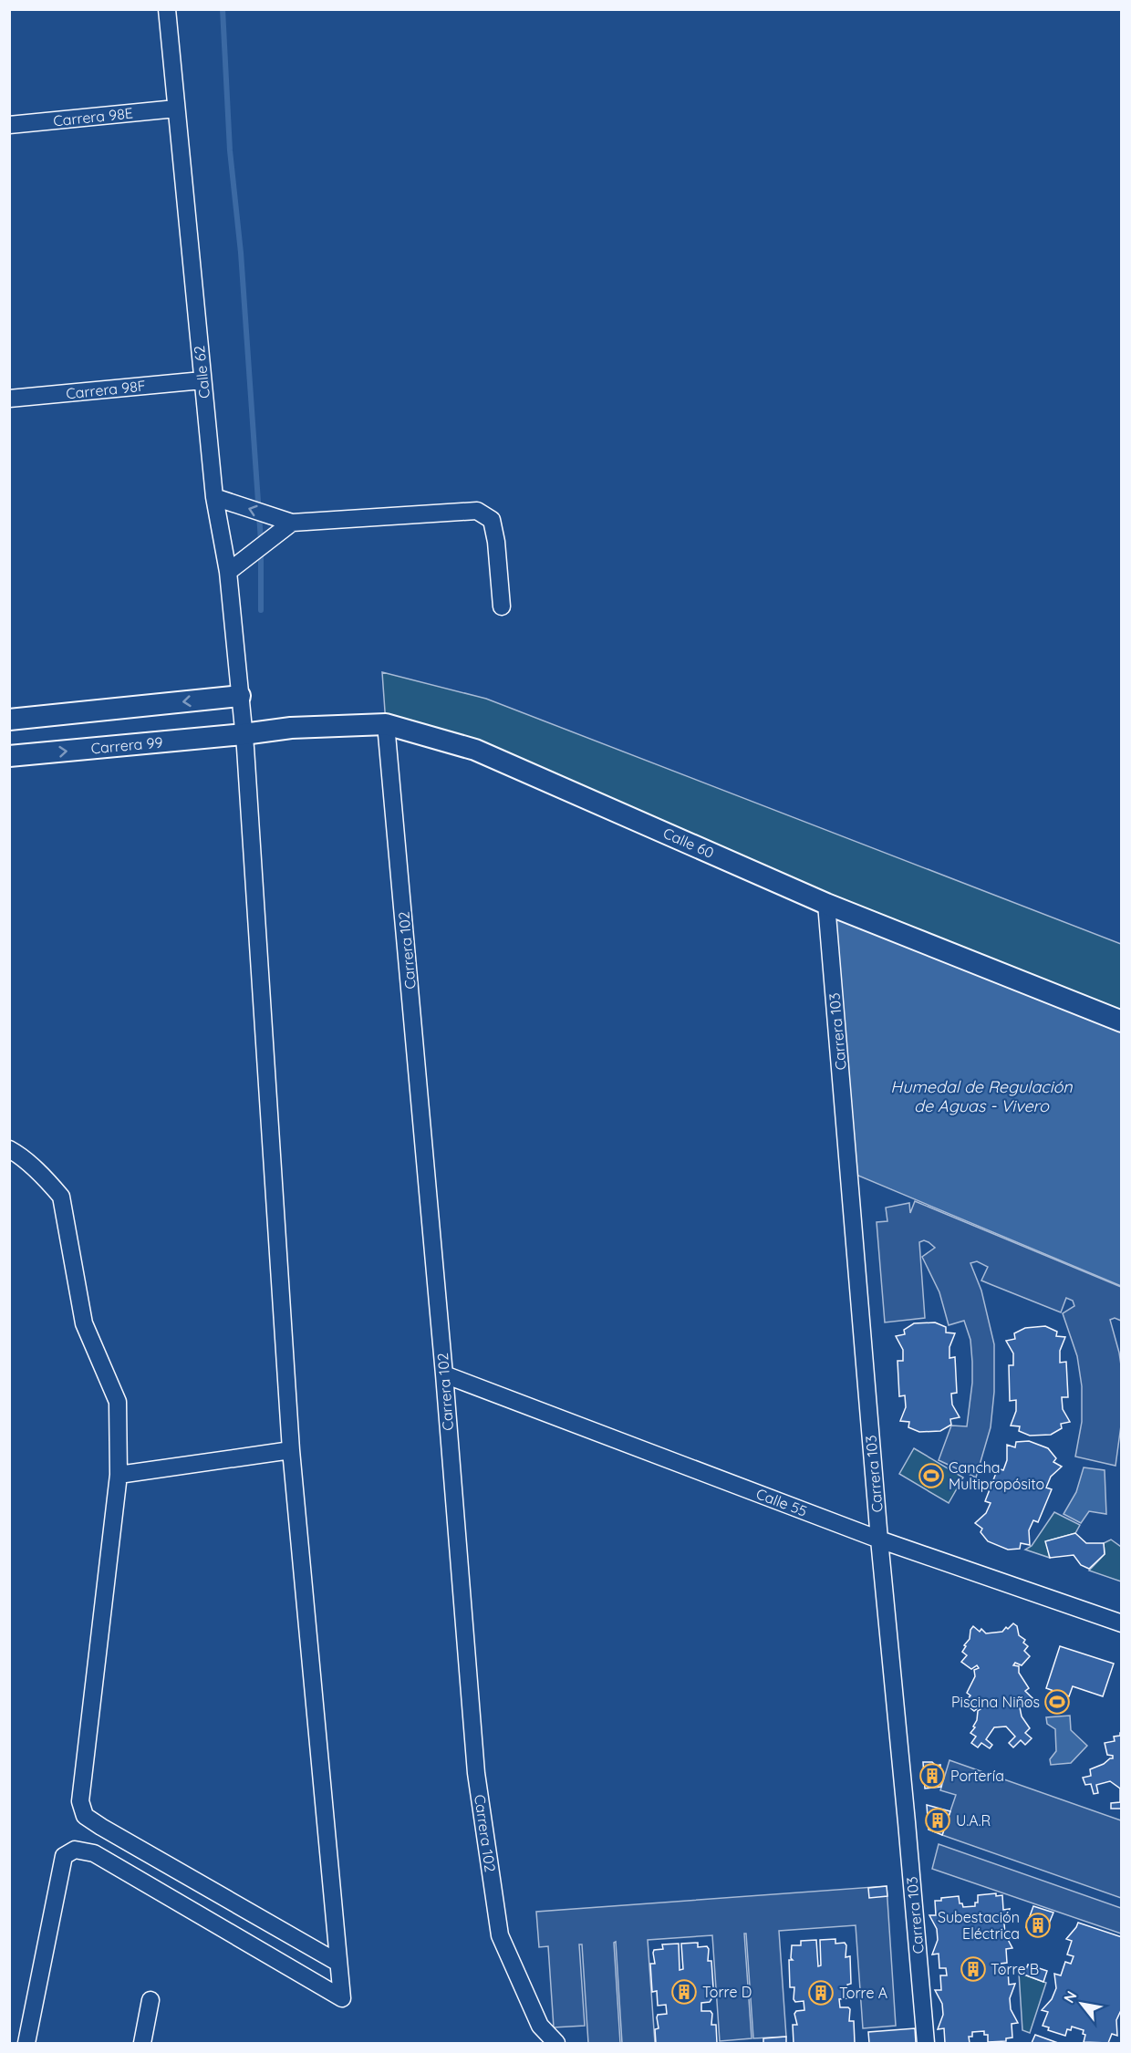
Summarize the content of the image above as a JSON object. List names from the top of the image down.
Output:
{
  "streets": {
    "street": [
      "Carrera 98E",
      "Calle 62",
      "Carrera 98F",
      "Carrera 99",
      "Calle 60",
      "Carrera 102",
      "Carrera 103",
      "Calle 55"
    ]
  },
  "crossings": [
    ["Carrera 98E", "Calle 62"],
    ["Calle 62", "Carrera 98F"],
    ["Calle 62", "Carrera 99"],
    ["Calle 62", "Calle 60"],
    ["Carrera 99", "Calle 60"],
    ["Calle 60", "Carrera 102"],
    ["Calle 60", "Carrera 103"],
    ["Carrera 102", "Calle 55"],
    ["Carrera 103", "Calle 55"]
  ],
  "water": ["Humedal de Regulación de Aguas - Vivero"],
  "places": {
    "sports": ["Cancha Multipropósito", "Piscina Niños"],
    "building": [
      "Portería",
      "U.A.R",
      "Subestación Eléctrica",
      "Torre B",
      "Torre D",
      "Torre A"
    ]
  },
  "north": "top left"
}
